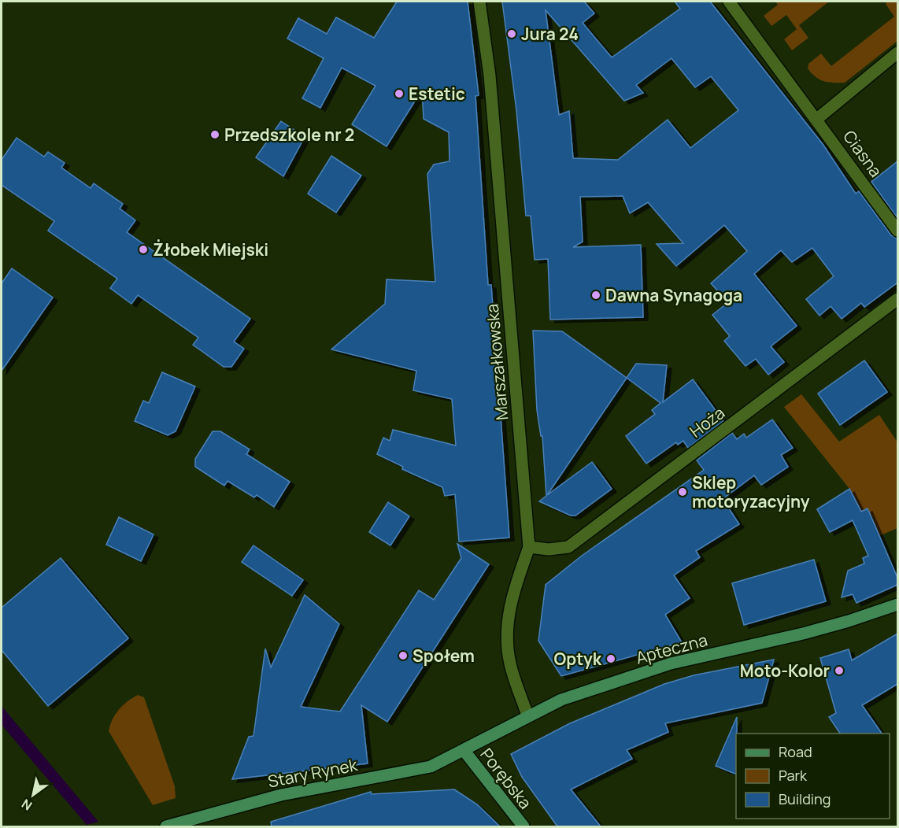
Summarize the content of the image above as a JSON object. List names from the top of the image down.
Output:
{
  "streets": {
    "street": [
      "Ciasna",
      "Marszałkowska",
      "Hoża",
      "Apteczna",
      "Stary Rynek",
      "Porębska"
    ]
  },
  "crossings": [
    ["Marszałkowska", "Hoża"],
    ["Marszałkowska", "Apteczna"],
    ["Apteczna", "Stary Rynek"],
    ["Apteczna", "Porębska"],
    ["Stary Rynek", "Porębska"]
  ],
  "places": [
    "Jura 24",
    "Estetic",
    "Przedszkole nr 2",
    "Żłobek Miejski",
    "Dawna Synagoga",
    "Sklep motoryzacyjny",
    "Społem",
    "Optyk",
    "Moto-Kolor"
  ],
  "legend": ["Road", "Park", "Building"],
  "north": "bottom left"
}
